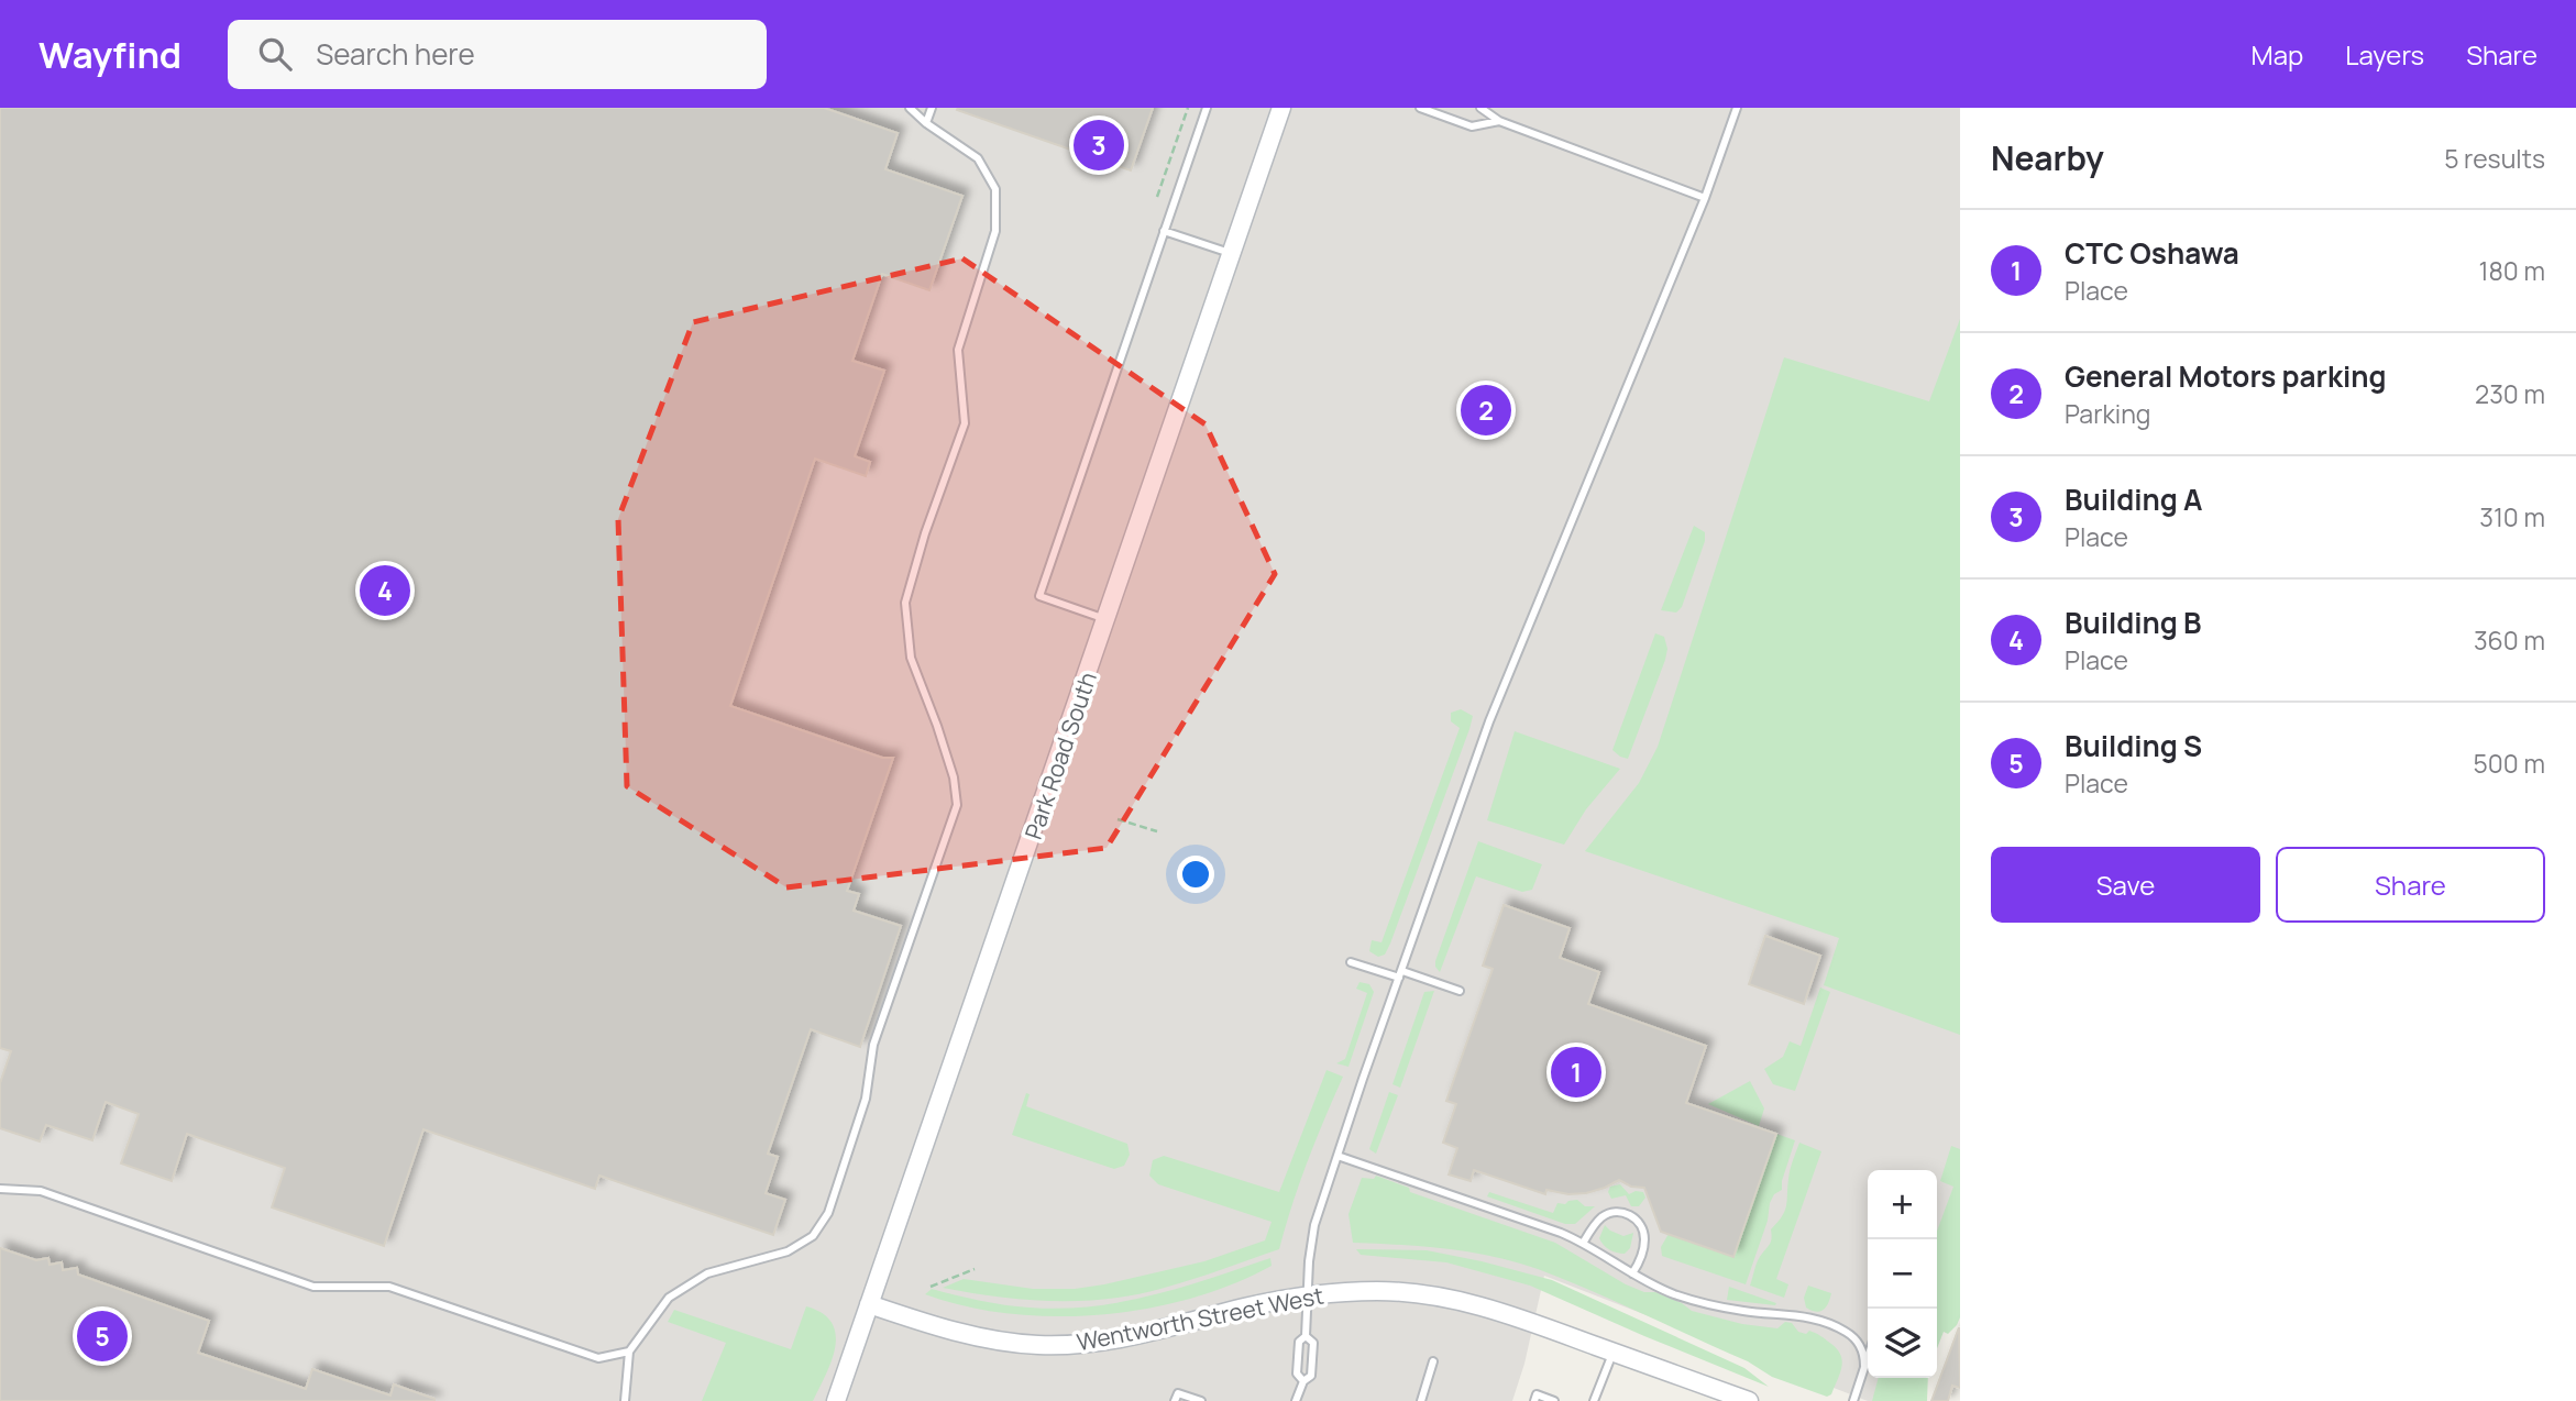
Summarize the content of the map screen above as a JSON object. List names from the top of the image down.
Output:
{
  "streets": {
    "main road": ["Park Road South", "Wentworth Street West"]
  },
  "crossings": [
    ["Park Road South", "Wentworth Street West"]
  ],
  "page": {
    "header": "Wayfind",
    "search": "Search here",
    "nav": ["Map", "Layers", "Share"],
    "heading": ["Nearby", "5 results"],
    "pins": [
      "3",
      "2",
      "4",
      "1",
      "5"
    ],
    "list": [
      {
        "mark": "1",
        "name": "CTC Oshawa",
        "note": "Place",
        "value": "180 m"
      },
      {
        "mark": "2",
        "name": "General Motors parking",
        "note": "Parking",
        "value": "230 m"
      },
      {
        "mark": "3",
        "name": "Building A",
        "note": "Place",
        "value": "310 m"
      },
      {
        "mark": "4",
        "name": "Building B",
        "note": "Place",
        "value": "360 m"
      },
      {
        "mark": "5",
        "name": "Building S",
        "note": "Place",
        "value": "500 m"
      }
    ],
    "buttons": ["Save", "Share"],
    "map_buttons": ["+", "−"]
  }
}
